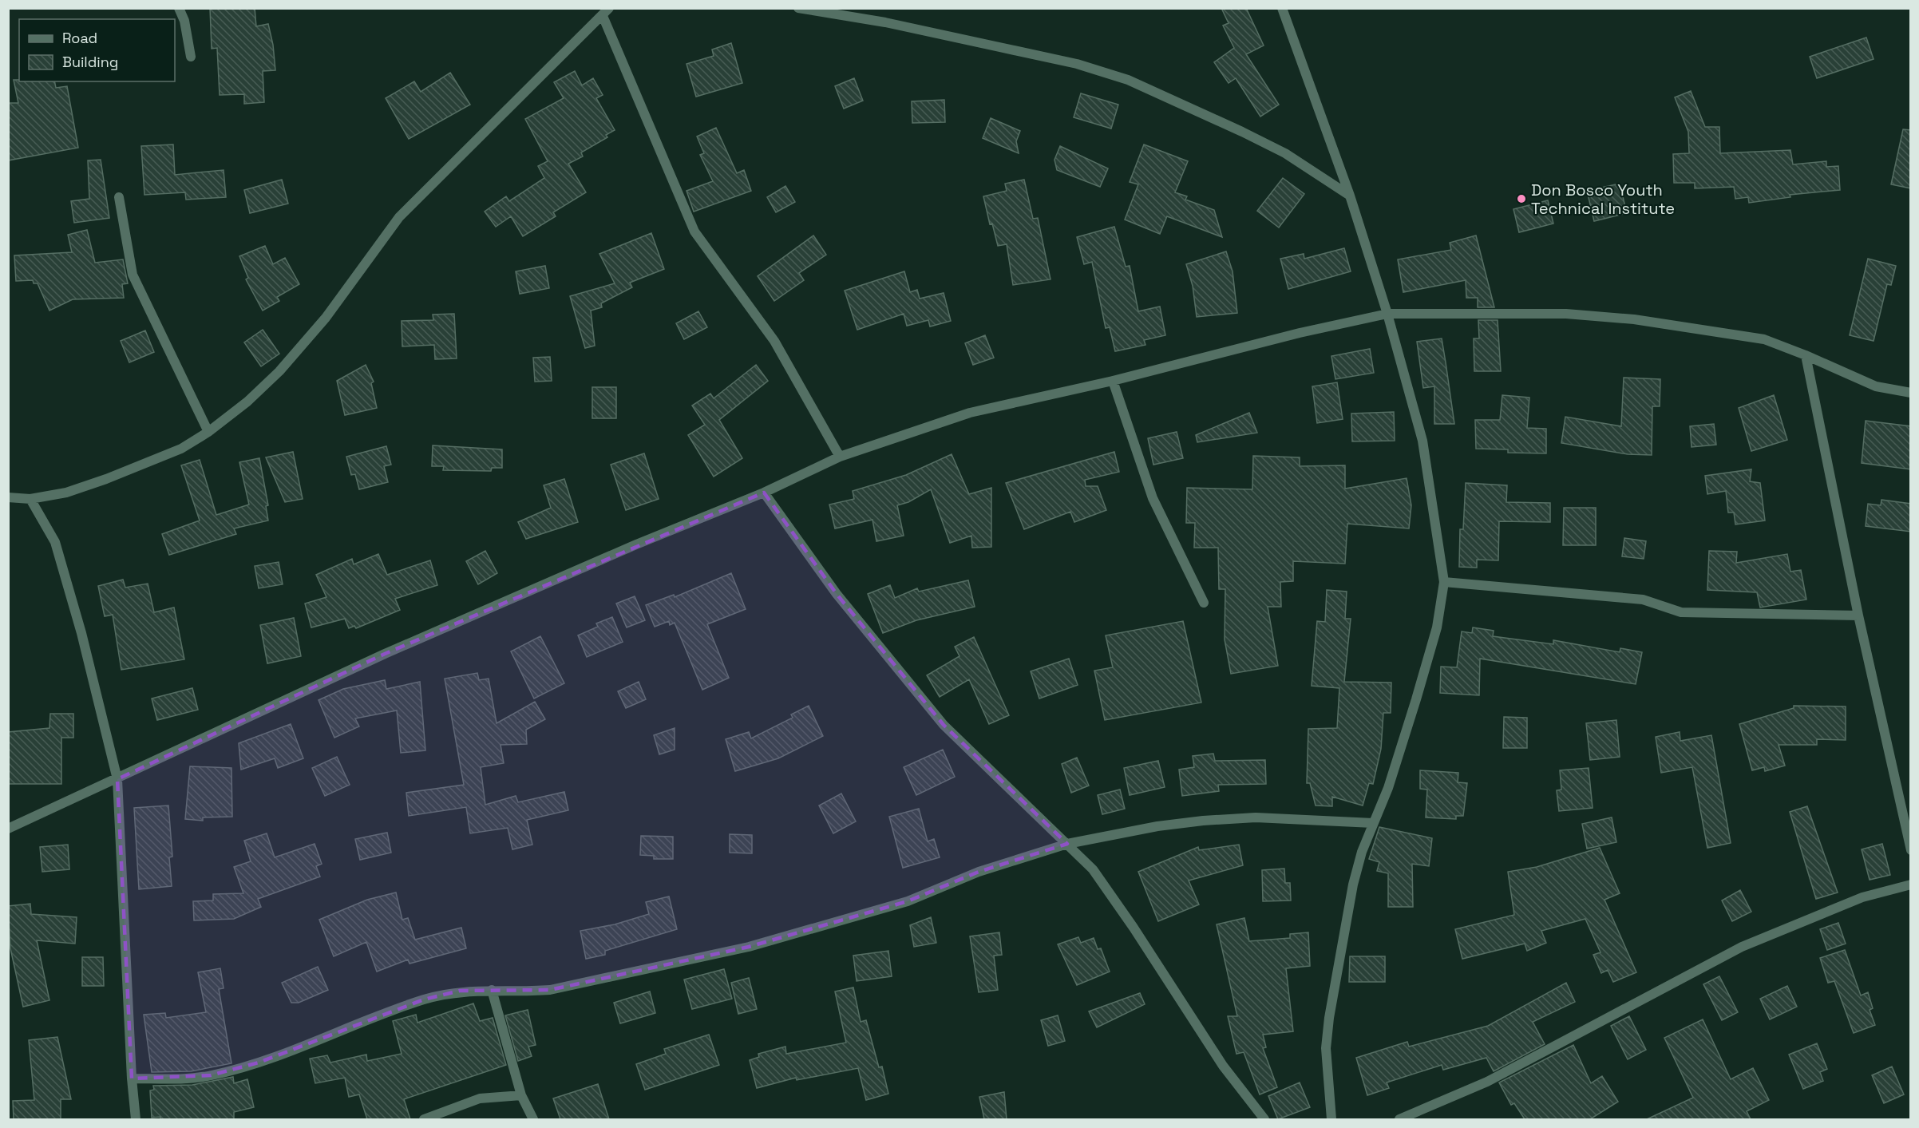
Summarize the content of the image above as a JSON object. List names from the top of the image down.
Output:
{
  "places": ["Don Bosco Youth Technical Institute"],
  "legend": ["Road", "Building"]
}
